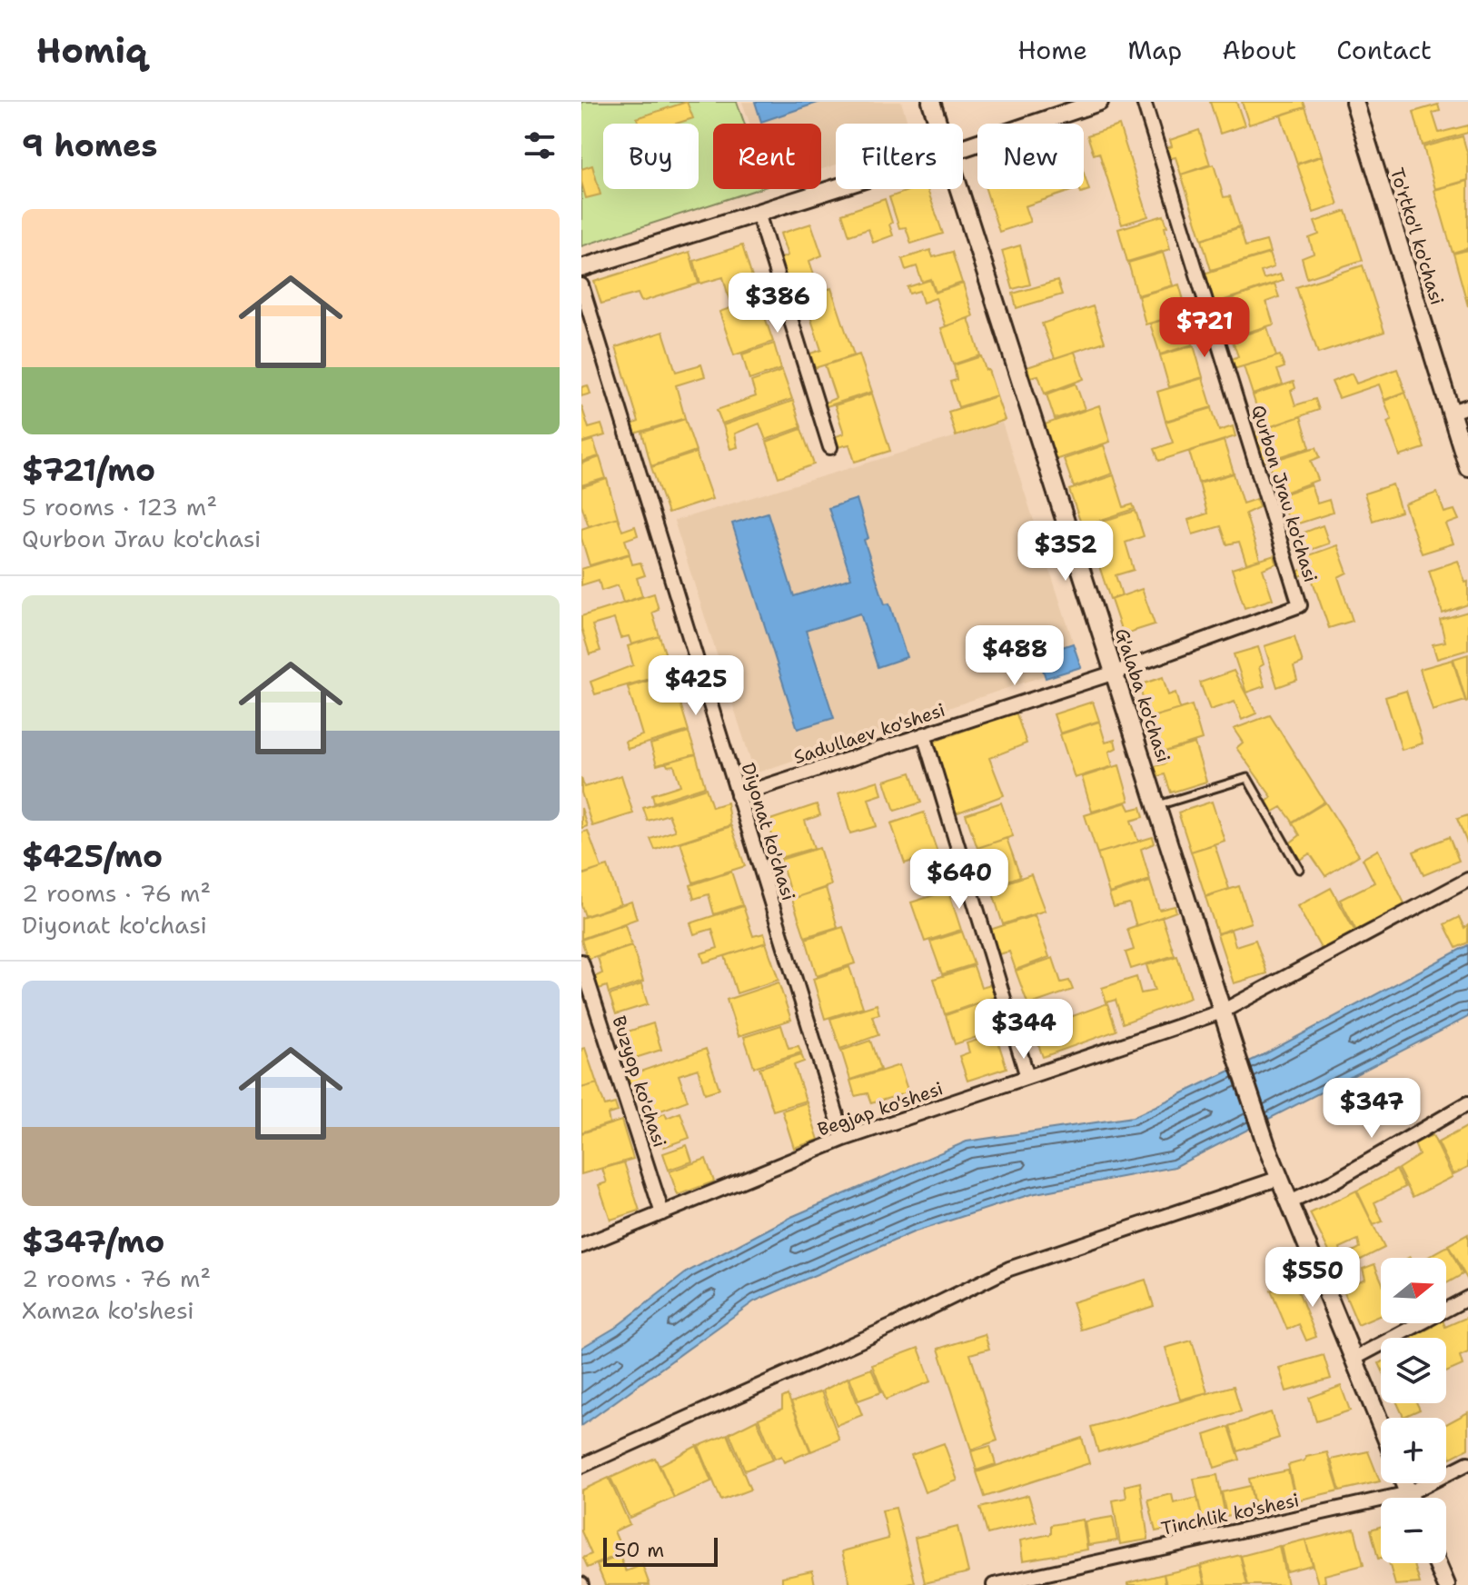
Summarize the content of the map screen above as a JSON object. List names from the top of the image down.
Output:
{
  "streets": {
    "street": [
      "To'rtko'l ko'chasi",
      "Qurbon Jrau ko'chasi",
      "G'alaba ko'chasi",
      "Sadullaev ko'shesi",
      "Diyonat ko'chasi",
      "Buzyop ko'chasi",
      "Begjap ko'shesi",
      "Tinchlik ko'shesi"
    ]
  },
  "crossings": [
    ["Qurbon Jrau ko'chasi", "Sadullaev ko'shesi"],
    ["G'alaba ko'chasi", "Sadullaev ko'shesi"],
    ["G'alaba ko'chasi", "Begjap ko'shesi"],
    ["Sadullaev ko'shesi", "Diyonat ko'chasi"],
    ["Diyonat ko'chasi", "Begjap ko'shesi"],
    ["Buzyop ko'chasi", "Begjap ko'shesi"]
  ],
  "scale_bar": "50 m",
  "north": "right",
  "page": {
    "header": "Homiq",
    "nav": [
      "Home",
      "Map",
      "About",
      "Contact"
    ],
    "heading": "9 homes",
    "chip": [
      "Buy",
      "Rent",
      "Filters",
      "New"
    ],
    "list": [
      {
        "name": "$721/mo",
        "note": "5 rooms · 123 m² · Qurbon Jrau ko'chasi"
      },
      {
        "name": "$425/mo",
        "note": "2 rooms · 76 m² · Diyonat ko'chasi"
      },
      {
        "name": "$347/mo",
        "note": "2 rooms · 76 m² · Xamza ko'shesi"
      }
    ],
    "price": [
      "$386",
      "$721",
      "$352",
      "$488",
      "$425",
      "$640",
      "$344",
      "$347",
      "$550"
    ],
    "map_buttons": ["+", "−"],
    "scale": "50 m"
  }
}
